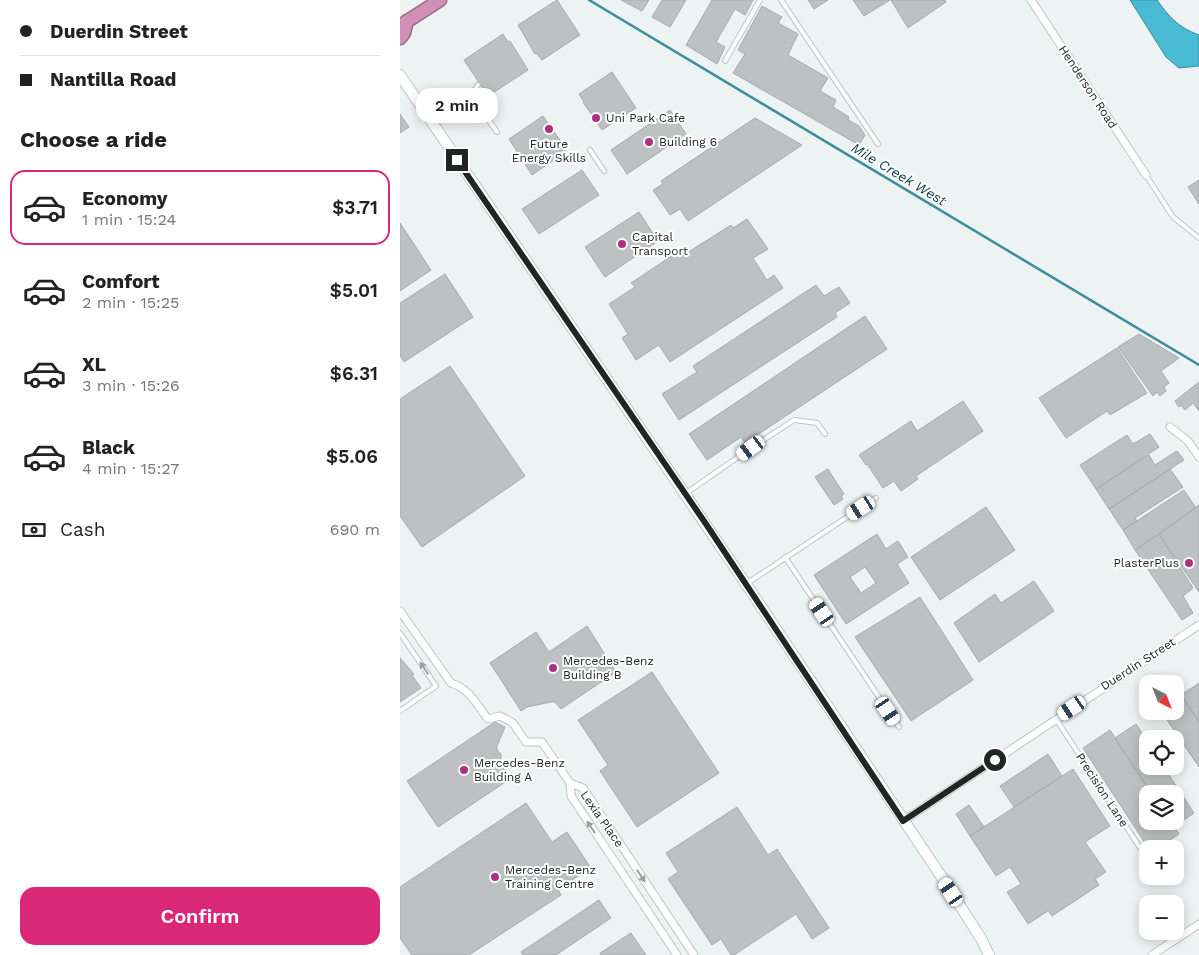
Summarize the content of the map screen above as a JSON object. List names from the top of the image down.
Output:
{
  "streets": {
    "street": ["Henderson Road", "Duerdin Street", "Lexia Place"],
    "lane": ["Precision Lane"]
  },
  "crossings": [
    ["Duerdin Street", "Precision Lane"]
  ],
  "water": ["Mile Creek West"],
  "places": [
    "Uni Park Cafe",
    "Future Energy Skills",
    "Building 6",
    "Capital Transport",
    "PlasterPlus",
    "Mercedes-Benz Building B",
    "Mercedes-Benz Building A",
    "Mercedes-Benz Training Centre"
  ],
  "north": "bottom right",
  "page": {
    "banner": ["Duerdin Street", "Nantilla Road"],
    "bubble": "2 min",
    "heading": "Choose a ride",
    "list": [
      {
        "name": "Economy",
        "note": "1 min · 15:24",
        "value": "$3.71"
      },
      {
        "name": "Comfort",
        "note": "2 min · 15:25",
        "value": "$5.01"
      },
      {
        "name": "XL",
        "note": "3 min · 15:26",
        "value": "$6.31"
      },
      {
        "name": "Black",
        "note": "4 min · 15:27",
        "value": "$5.06"
      }
    ],
    "pay": ["Cash", "690 m"],
    "map_buttons": ["+", "−"],
    "buttons": "Confirm"
  }
}
